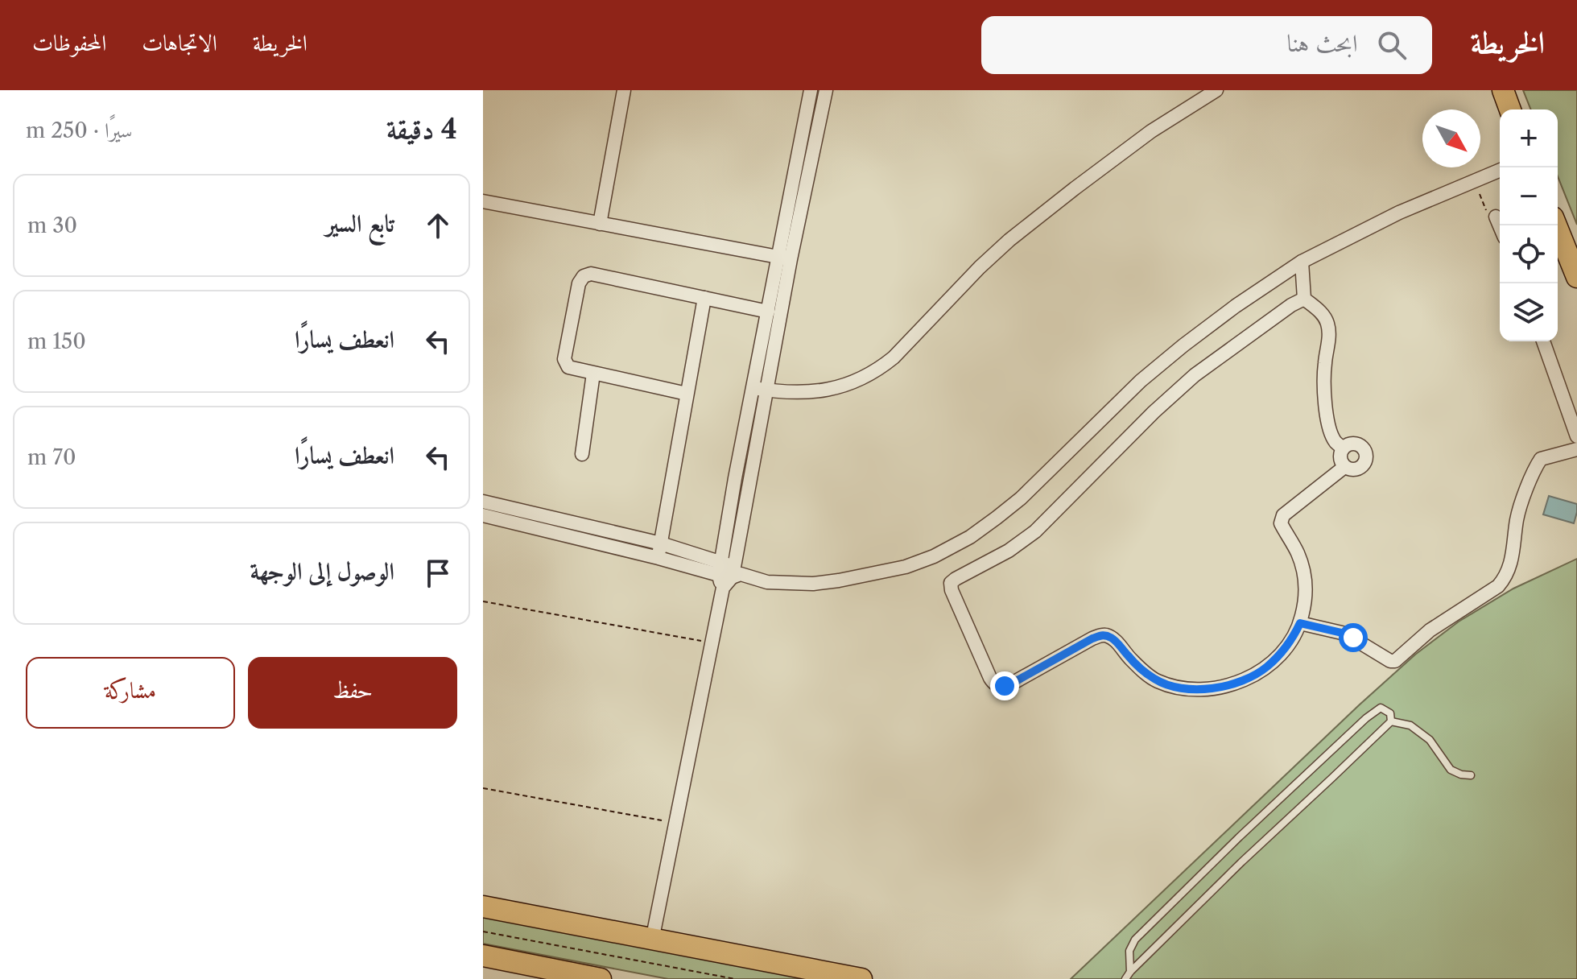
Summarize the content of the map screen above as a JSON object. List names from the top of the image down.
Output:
{
  "north": "bottom right",
  "page": {
    "header": "الخريطة",
    "search": "ابحث هنا",
    "nav": ["الخريطة", "الاتجاهات", "المحفوظات"],
    "heading": ["4 دقيقة", "سيرًا · 250 m"],
    "map_buttons": ["+", "−"],
    "list": [
      ["تابع السير", "30 m"],
      ["انعطف يسارًا", "150 m"],
      ["انعطف يسارًا", "70 m"],
      "الوصول إلى الوجهة"
    ],
    "buttons": ["حفظ", "مشاركة"]
  }
}
